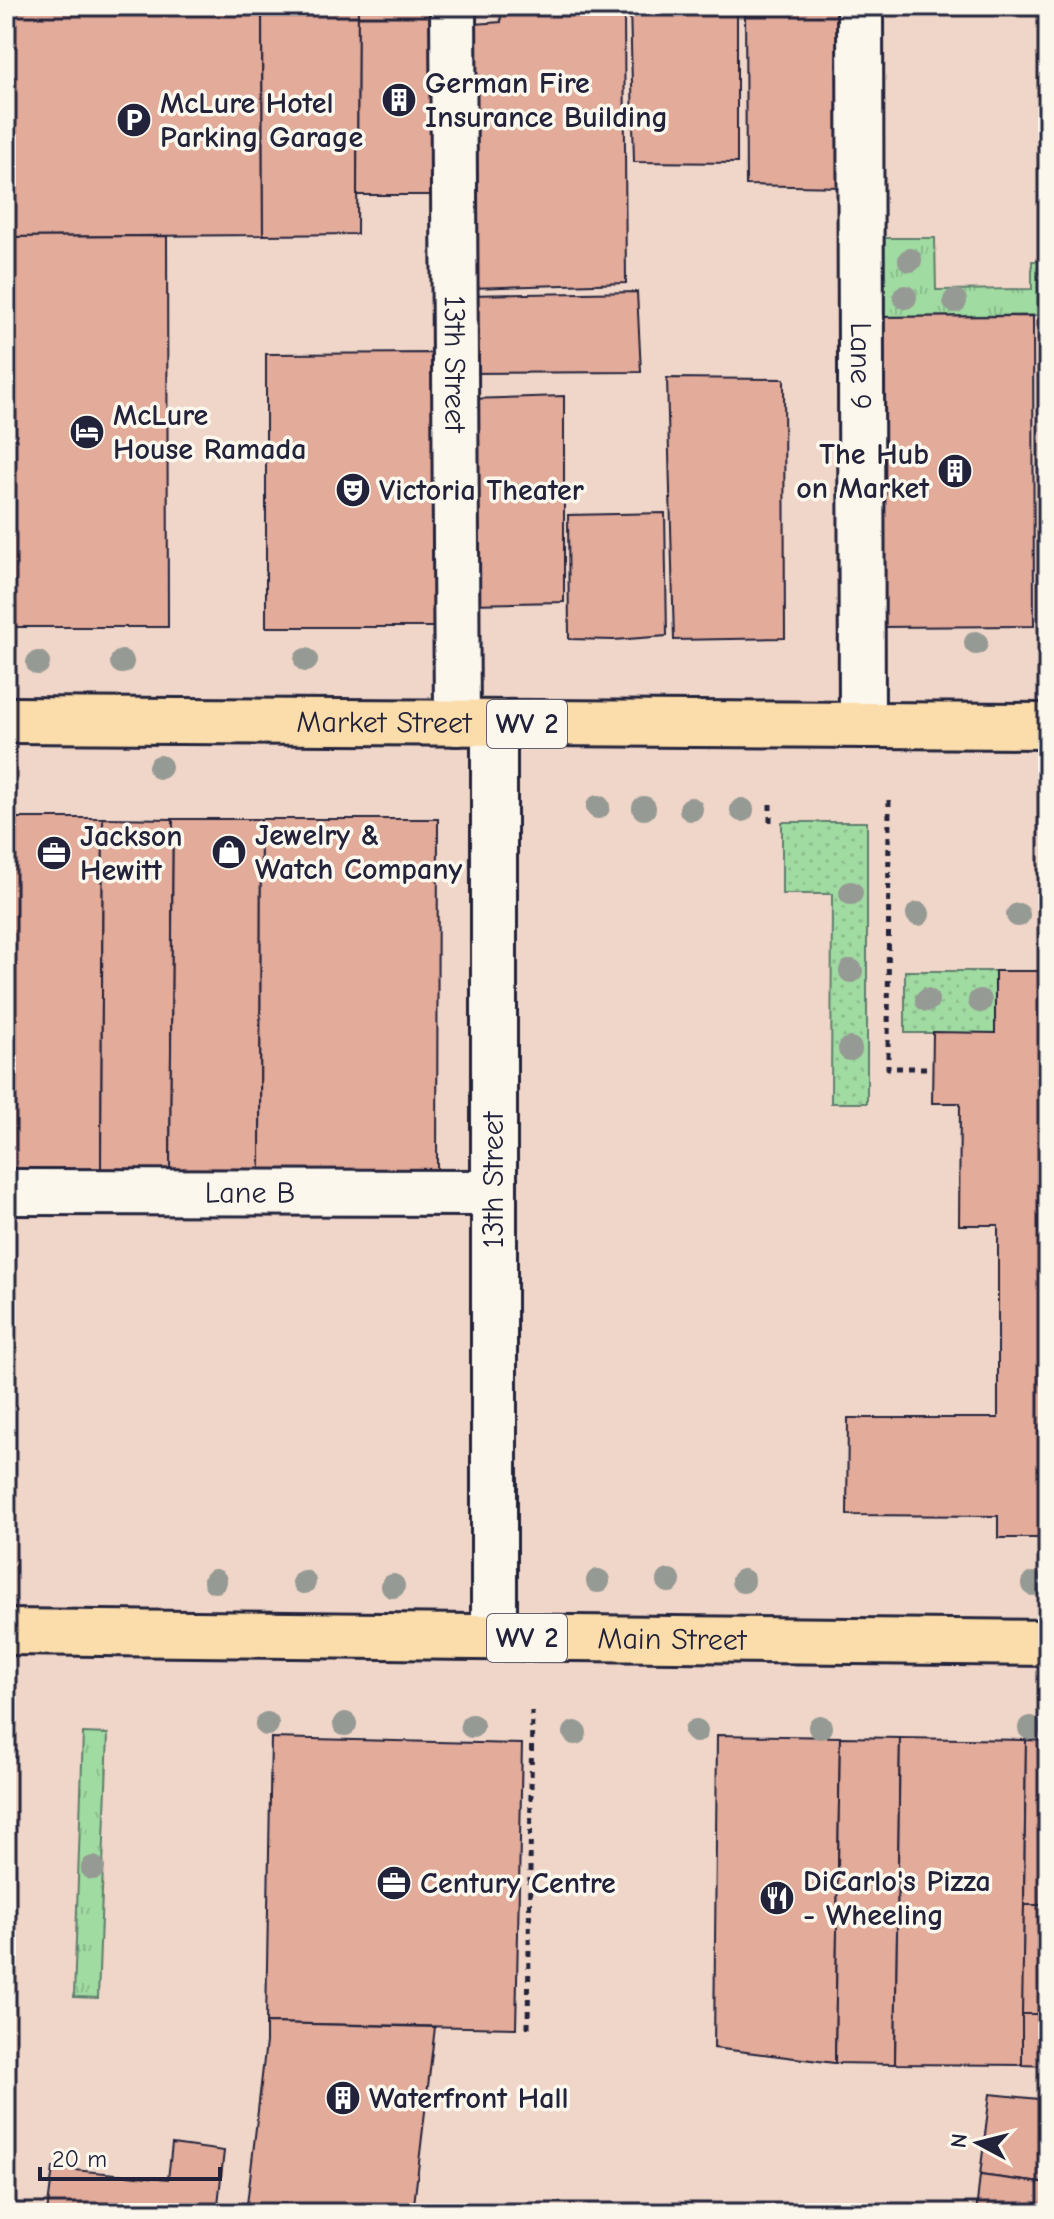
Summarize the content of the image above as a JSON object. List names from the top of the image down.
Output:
{
  "streets": {
    "main road": ["Market Street", "WV 2", "Main Street"],
    "lane": ["13th Street", "Lane 9", "Lane B"]
  },
  "crossings": [
    ["13th Street", "Market Street"],
    ["13th Street", "Lane B"],
    ["13th Street", "Main Street"],
    ["Lane 9", "Market Street"]
  ],
  "places": {
    "building": ["German Fire Insurance Building", "The Hub on Market", "Waterfront Hall"],
    "parking": ["McLure Hotel Parking Garage"],
    "hotel": ["McLure House Ramada"],
    "theatre": ["Victoria Theater"],
    "shop": ["Jewelry & Watch Company"],
    "office": ["Jackson Hewitt", "Century Centre"],
    "restaurant": ["DiCarlo's Pizza - Wheeling"]
  },
  "scale_bar": "20 m",
  "north": "left"
}
